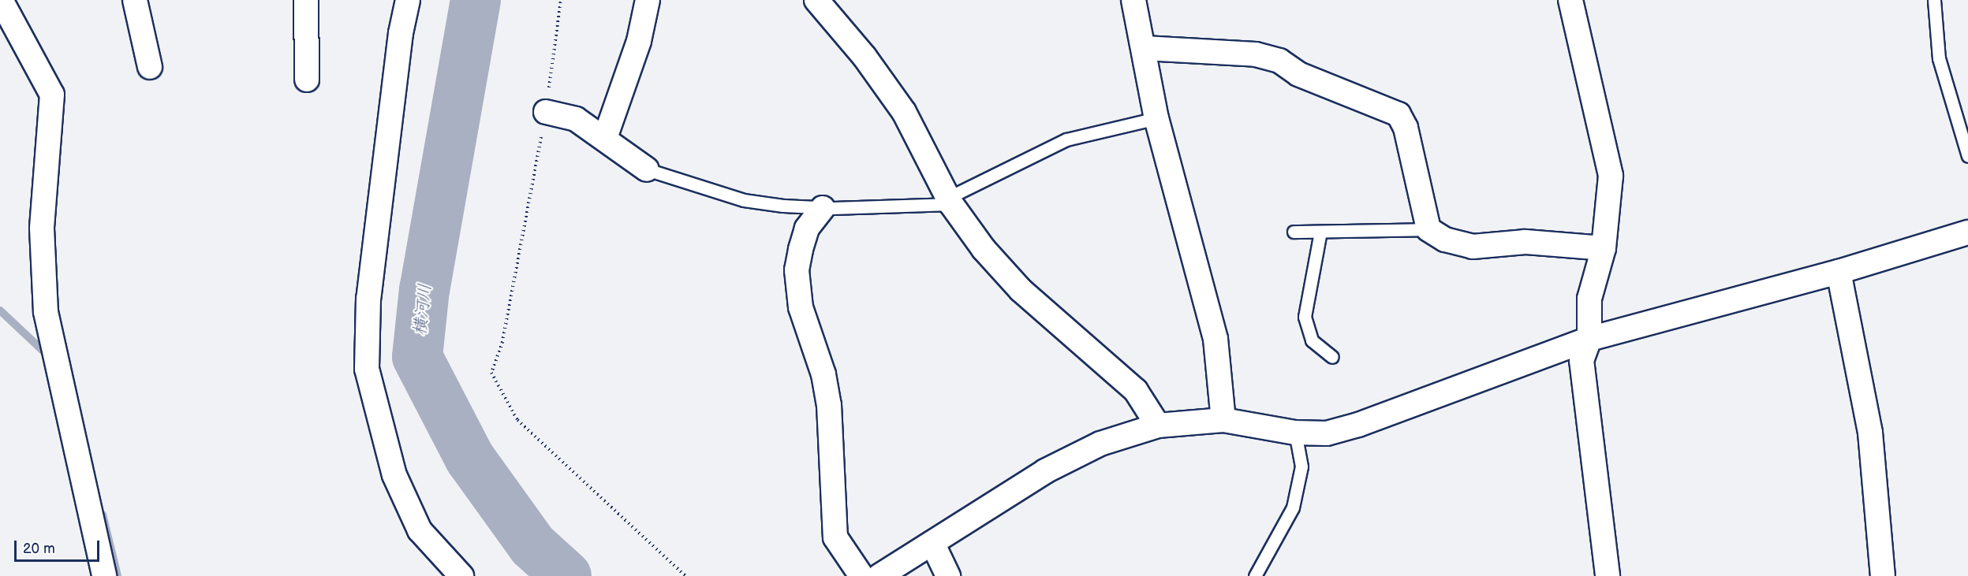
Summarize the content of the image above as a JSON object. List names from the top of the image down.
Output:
{
  "water": ["横河川"],
  "scale_bar": "20 m"
}
